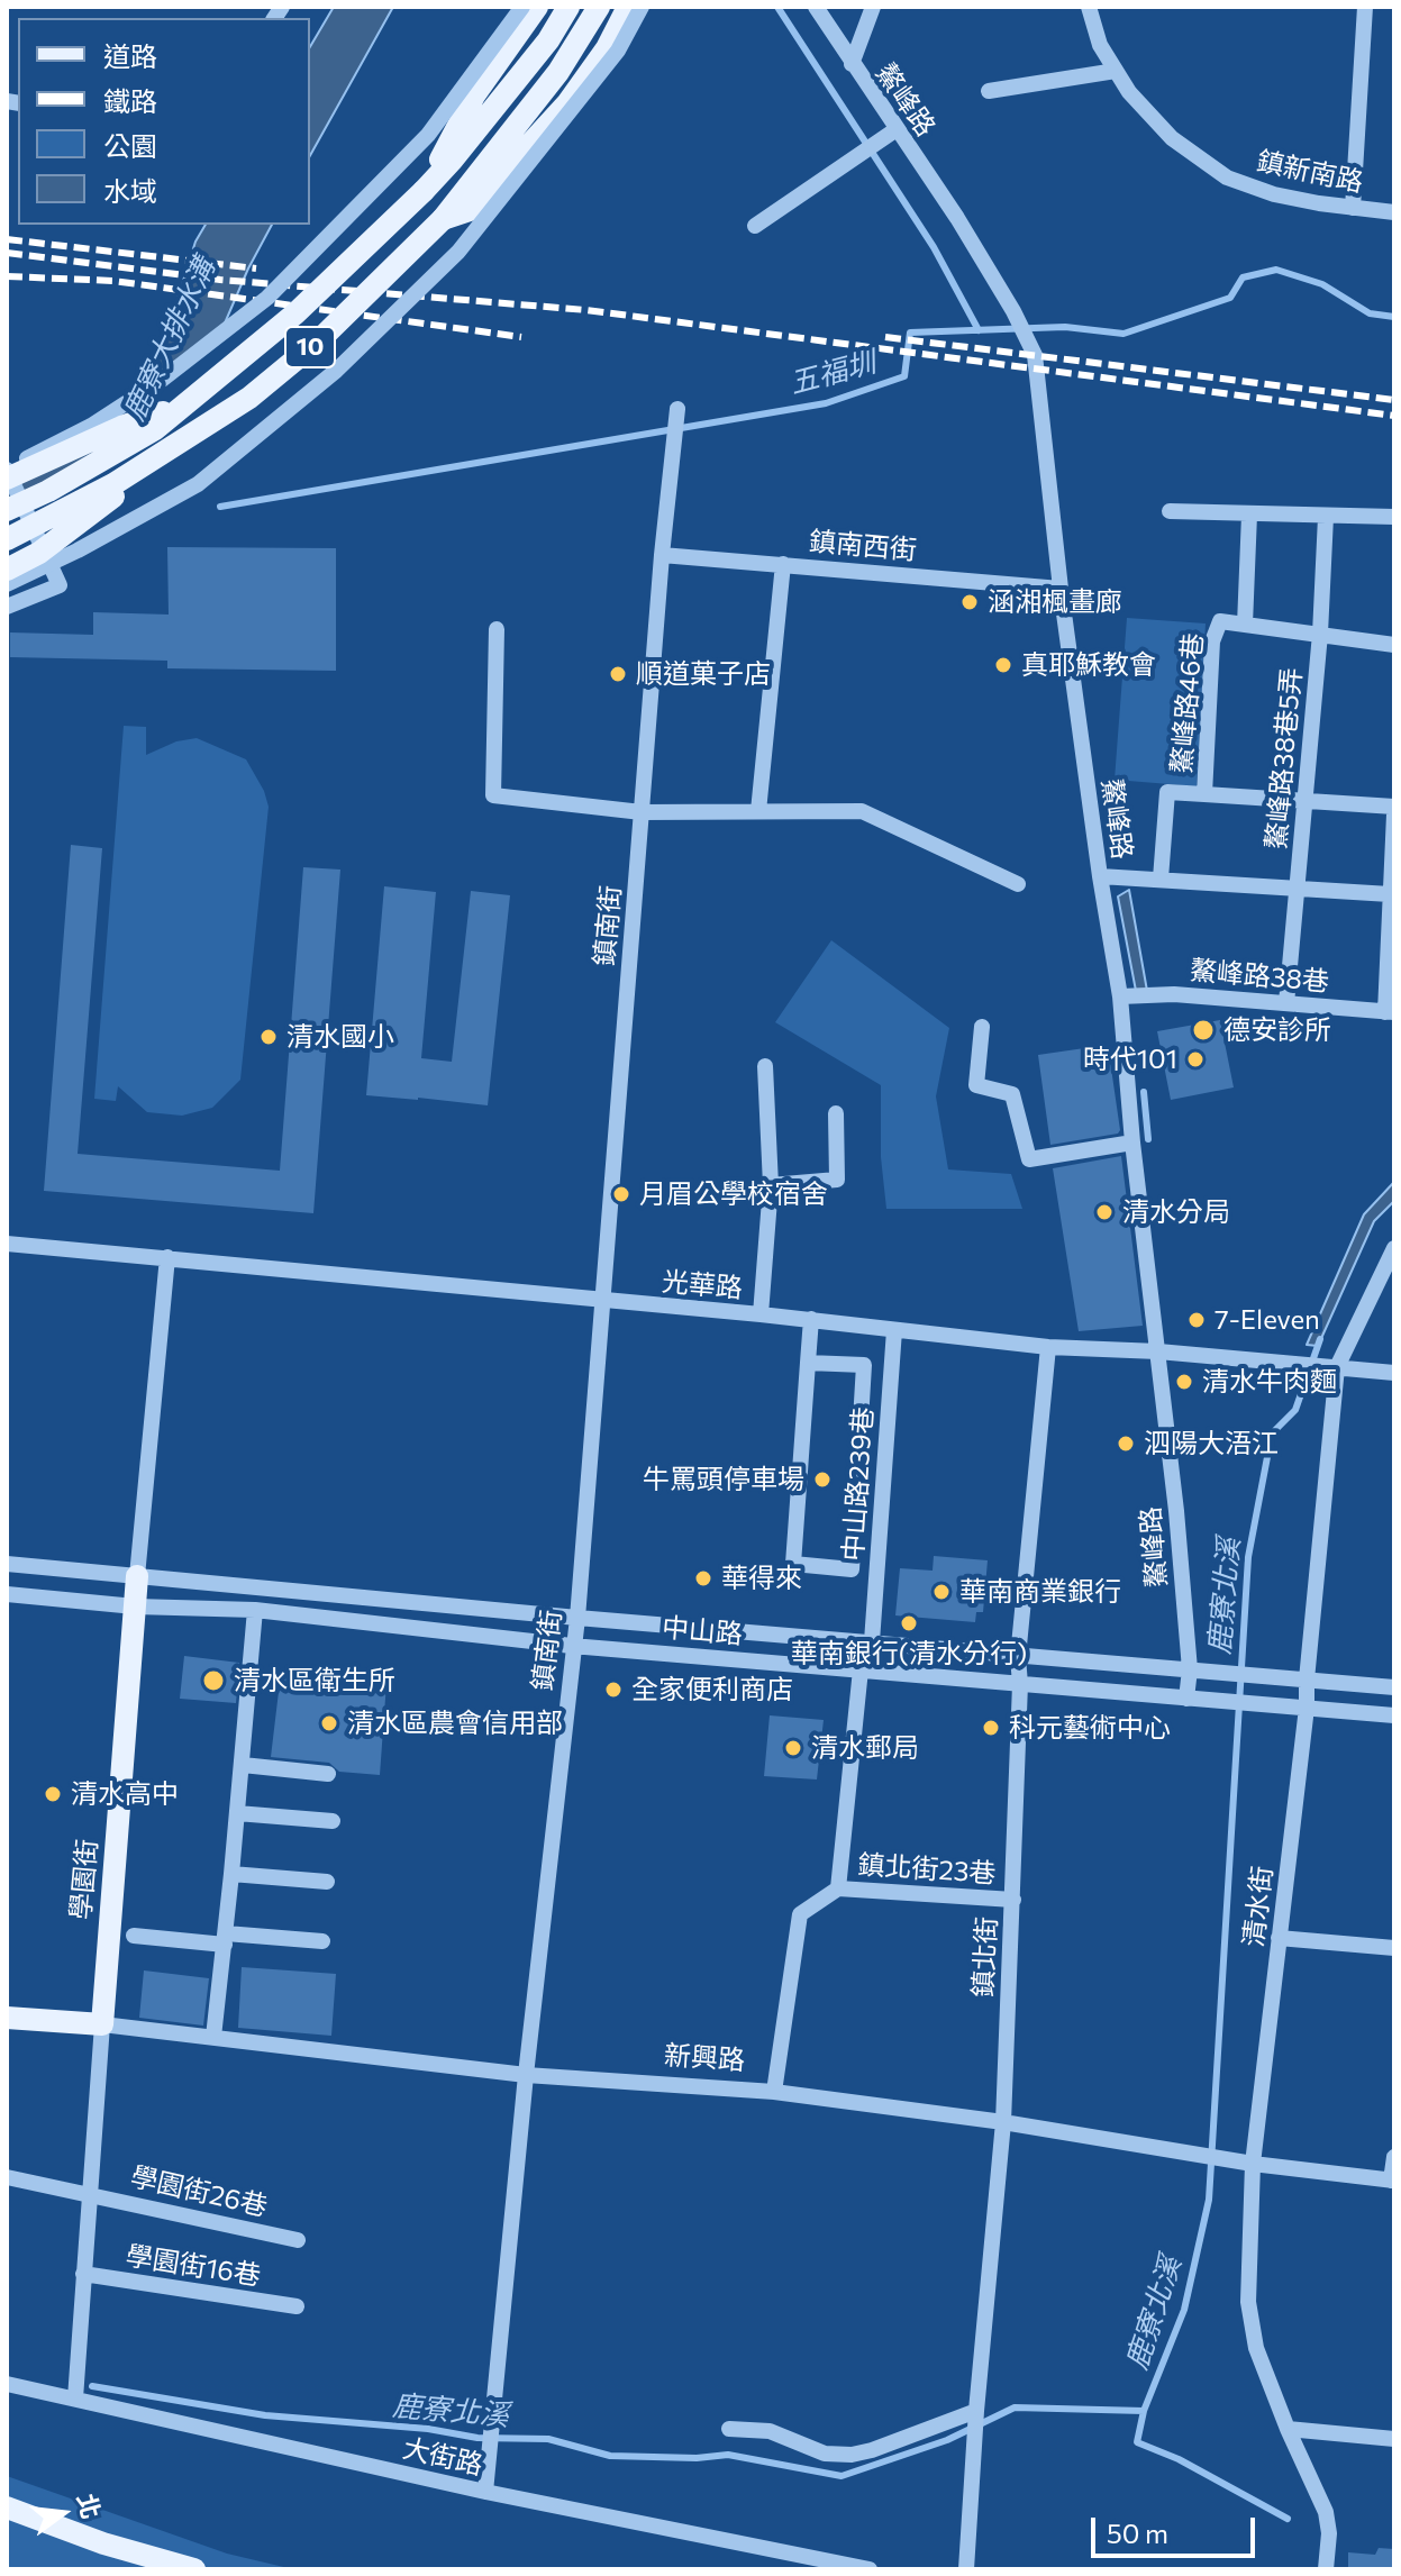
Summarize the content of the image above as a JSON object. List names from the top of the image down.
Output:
{
  "streets": {
    "main road": ["10", "學園街", "新興路"],
    "street": [
      "鰲峰路",
      "鎮新南路",
      "鎮南西街",
      "鰲峰路46巷",
      "鰲峰路38巷5弄",
      "鎮南街",
      "鰲峰路38巷",
      "光華路",
      "中山路239巷",
      "中山路",
      "鎮北街23巷",
      "清水街",
      "鎮北街",
      "學園街26巷",
      "學園街16巷",
      "大街路"
    ]
  },
  "crossings": [
    ["鰲峰路", "鎮南西街"],
    ["鰲峰路", "鰲峰路38巷"],
    ["鰲峰路", "光華路"],
    ["鰲峰路", "中山路"],
    ["鎮南西街", "鎮南街"],
    ["鰲峰路38巷5弄", "鰲峰路38巷"],
    ["鎮南街", "光華路"],
    ["鎮南街", "中山路"],
    ["鎮南街", "新興路"],
    ["鎮南街", "大街路"],
    ["光華路", "中山路239巷"],
    ["光華路", "學園街"],
    ["光華路", "清水街"],
    ["光華路", "鎮北街"],
    ["中山路239巷", "中山路"],
    ["中山路", "學園街"],
    ["中山路", "清水街"],
    ["中山路", "鎮北街"],
    ["鎮北街23巷", "鎮北街"],
    ["學園街", "新興路"],
    ["學園街", "學園街26巷"],
    ["學園街", "學園街16巷"],
    ["學園街", "大街路"],
    ["清水街", "新興路"],
    ["鎮北街", "新興路"]
  ],
  "water": ["鹿寮大排水溝", "五福圳", "鹿寮北溪"],
  "places": [
    "涵湘楓畫廊",
    "真耶穌教會",
    "順道菓子店",
    "德安診所",
    "清水國小",
    "時代101",
    "月眉公學校宿舍",
    "清水分局",
    "7-Eleven",
    "清水牛肉麵",
    "泗陽大浯江",
    "牛罵頭停車場",
    "華得來",
    "華南商業銀行",
    "華南銀行(清水分行)",
    "清水區衛生所",
    "全家便利商店",
    "清水區農會信用部",
    "科元藝術中心",
    "清水郵局",
    "清水高中"
  ],
  "legend": [
    "道路",
    "鐵路",
    "公園",
    "水域"
  ],
  "scale_bar": "50 m",
  "north": "right"
}
